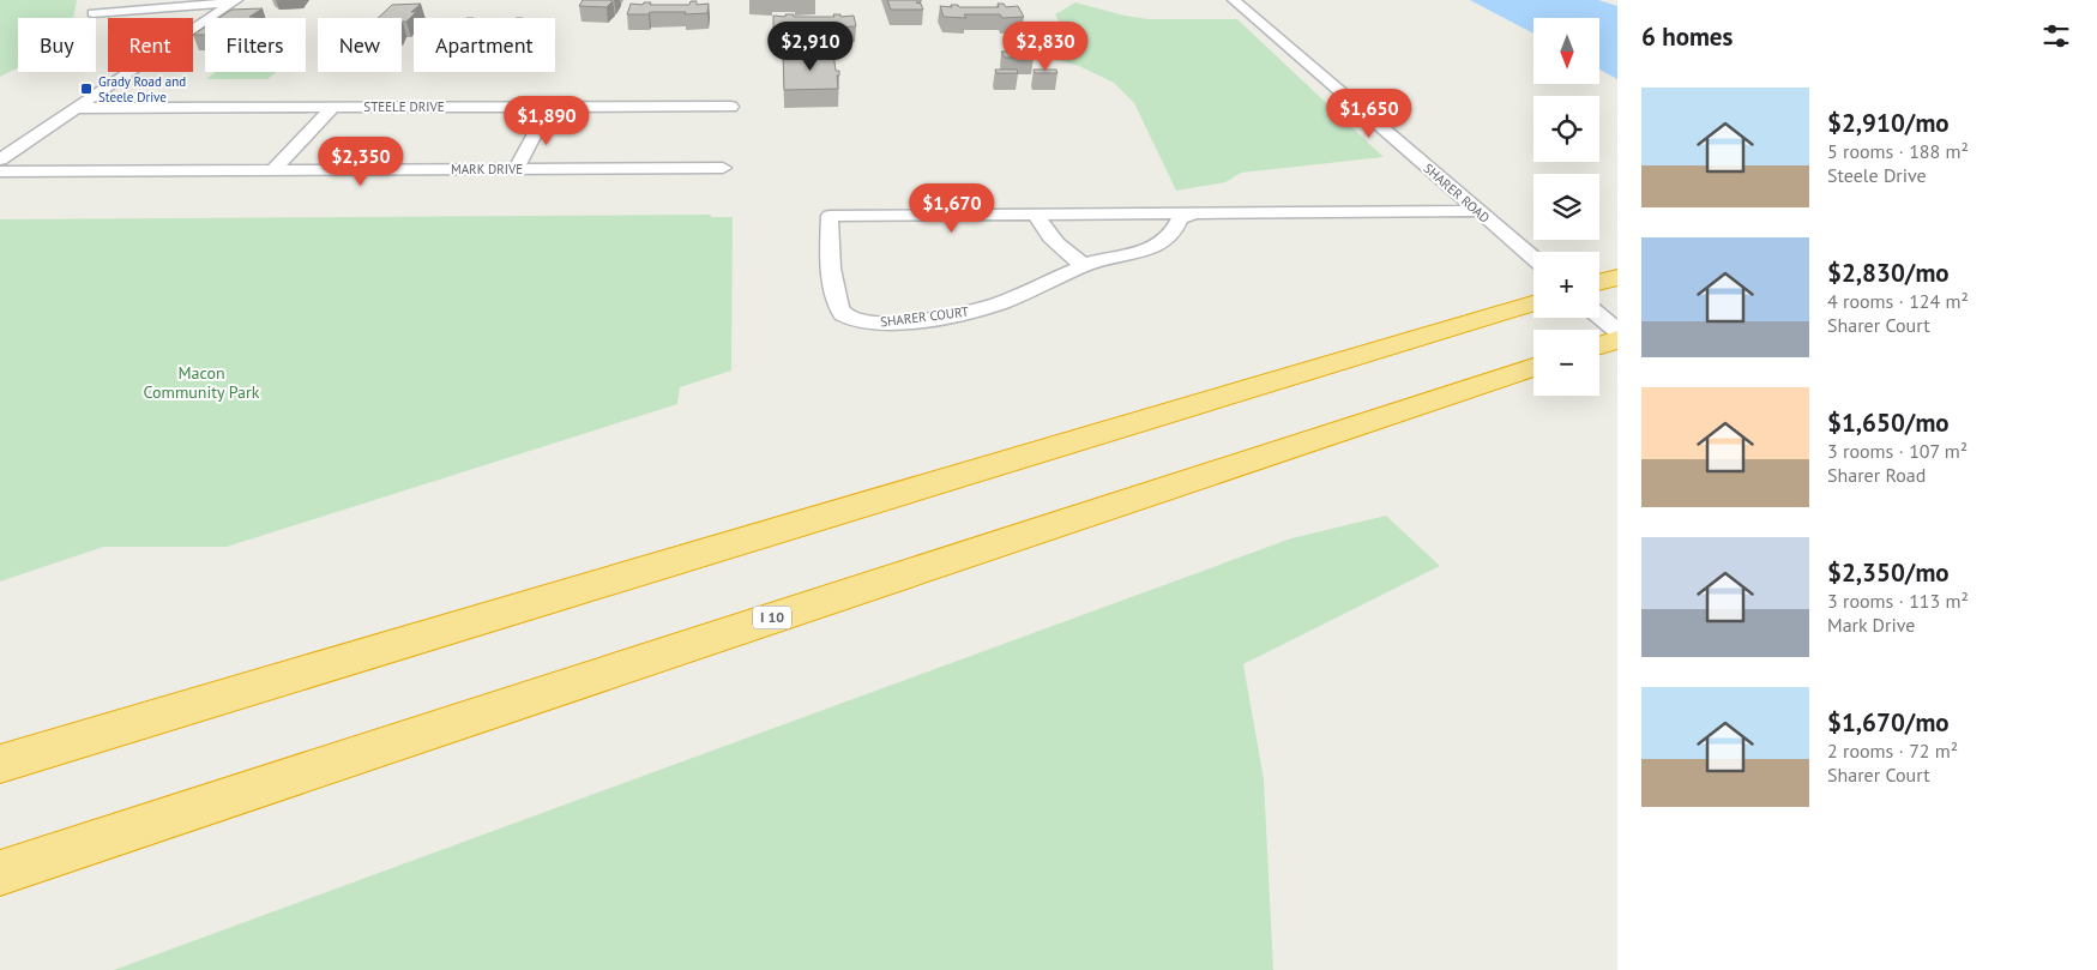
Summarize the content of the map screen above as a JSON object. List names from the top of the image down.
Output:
{
  "streets": {
    "highway": ["I 10"],
    "street": [
      "STEELE DRIVE",
      "MARK DRIVE",
      "SHARER ROAD",
      "SHARER COURT"
    ]
  },
  "crossings": [
    ["SHARER ROAD", "SHARER COURT"]
  ],
  "parks": ["Macon Community Park"],
  "places": {
    "transit": ["Grady Road and Steele Drive"]
  },
  "north": "bottom",
  "page": {
    "heading": "6 homes",
    "map_buttons": ["+", "−"],
    "chip": [
      "Buy",
      "Rent",
      "Filters",
      "New",
      "Apartment"
    ],
    "price": [
      "$2,910",
      "$2,830",
      "$1,650",
      "$1,890",
      "$2,350",
      "$1,670"
    ],
    "list": [
      {
        "name": "$2,910/mo",
        "note": "5 rooms · 188 m² · Steele Drive"
      },
      {
        "name": "$2,830/mo",
        "note": "4 rooms · 124 m² · Sharer Court"
      },
      {
        "name": "$1,650/mo",
        "note": "3 rooms · 107 m² · Sharer Road"
      },
      {
        "name": "$2,350/mo",
        "note": "3 rooms · 113 m² · Mark Drive"
      },
      {
        "name": "$1,670/mo",
        "note": "2 rooms · 72 m² · Sharer Court"
      }
    ]
  }
}
